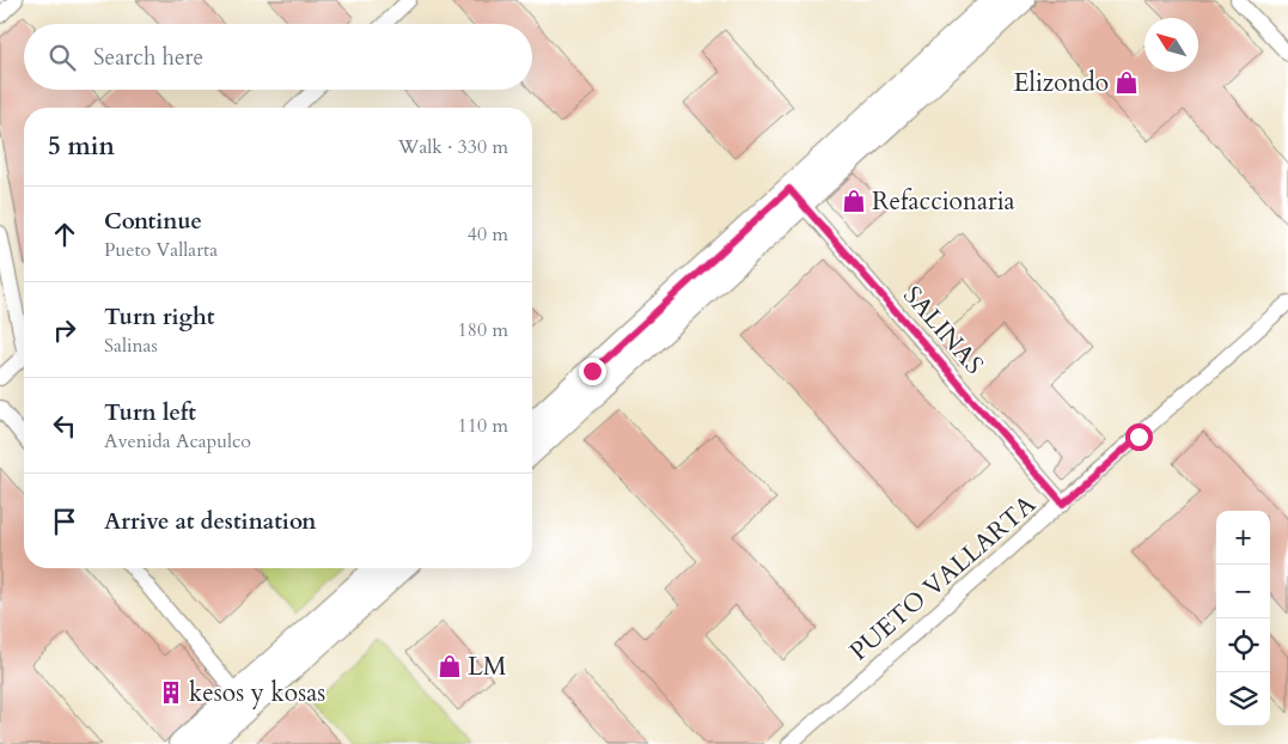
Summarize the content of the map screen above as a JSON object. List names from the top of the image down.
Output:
{
  "streets": {
    "street": ["SALINAS", "PUETO VALLARTA"]
  },
  "crossings": [
    ["SALINAS", "PUETO VALLARTA"]
  ],
  "places": {
    "shop": ["Elizondo", "Refaccionaria", "LM"],
    "building": ["kesos y kosas"]
  },
  "north": "top left",
  "page": {
    "search": "Search here",
    "heading": ["5 min", "Walk · 330 m"],
    "list": [
      ["Continue", "Pueto Vallarta", "40 m"],
      ["Turn right", "Salinas", "180 m"],
      ["Turn left", "Avenida Acapulco", "110 m"],
      "Arrive at destination"
    ],
    "map_buttons": ["+", "−"]
  }
}
